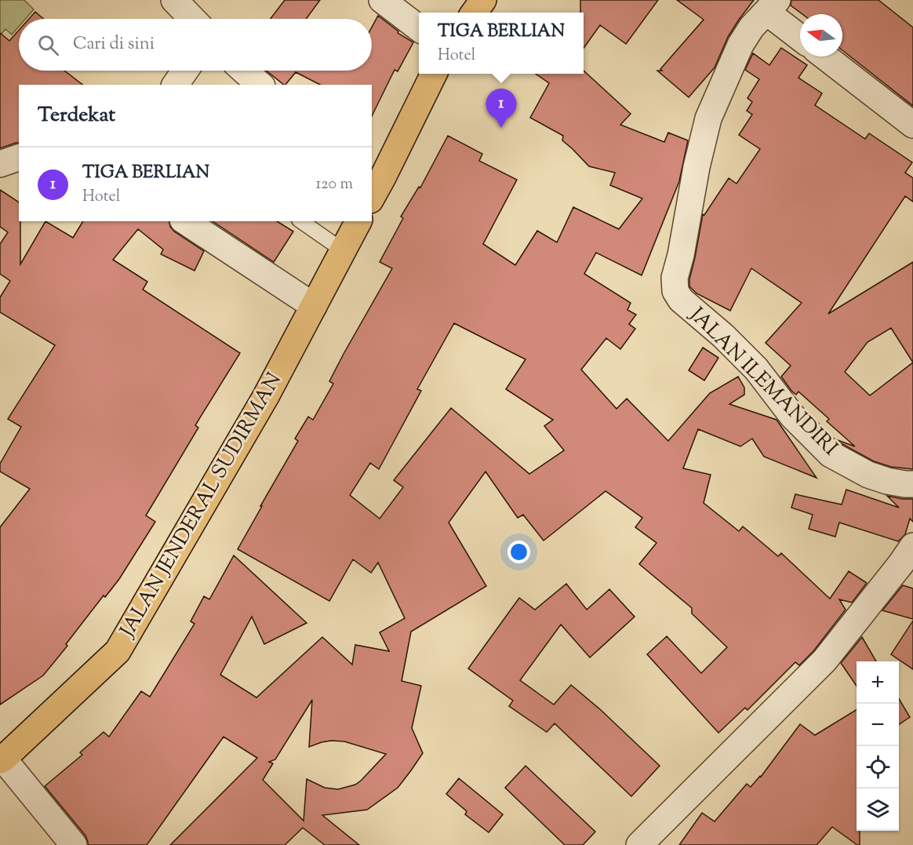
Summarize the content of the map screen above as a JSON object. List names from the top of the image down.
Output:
{
  "streets": {
    "main road": ["JALAN JENDERAL SUDIRMAN"],
    "street": ["JALAN ILEMANDIRI"]
  },
  "north": "left",
  "page": {
    "popup": ["TIGA BERLIAN", "Hotel"],
    "search": "Cari di sini",
    "heading": "Terdekat",
    "pins": "1",
    "list": [
      {
        "mark": "1",
        "name": "TIGA BERLIAN",
        "note": "Hotel",
        "value": "120 m"
      }
    ],
    "map_buttons": ["+", "−"]
  }
}
